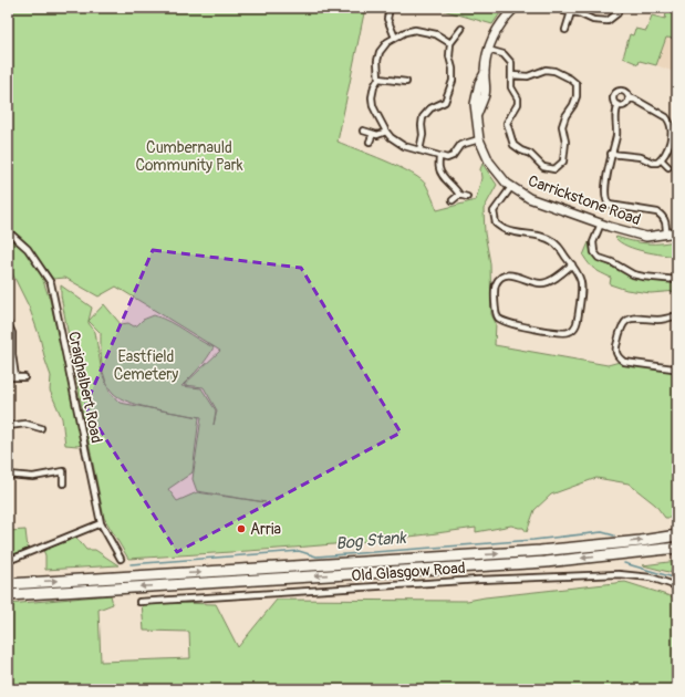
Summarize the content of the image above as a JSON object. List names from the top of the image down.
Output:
{
  "streets": {
    "street": ["Carrickstone Road", "Craighalbert Road", "Old Glasgow Road"]
  },
  "water": ["Bog Stank"],
  "parks": ["Cumbernauld Community Park", "Eastfield Cemetery"],
  "places": ["Arria"]
}
